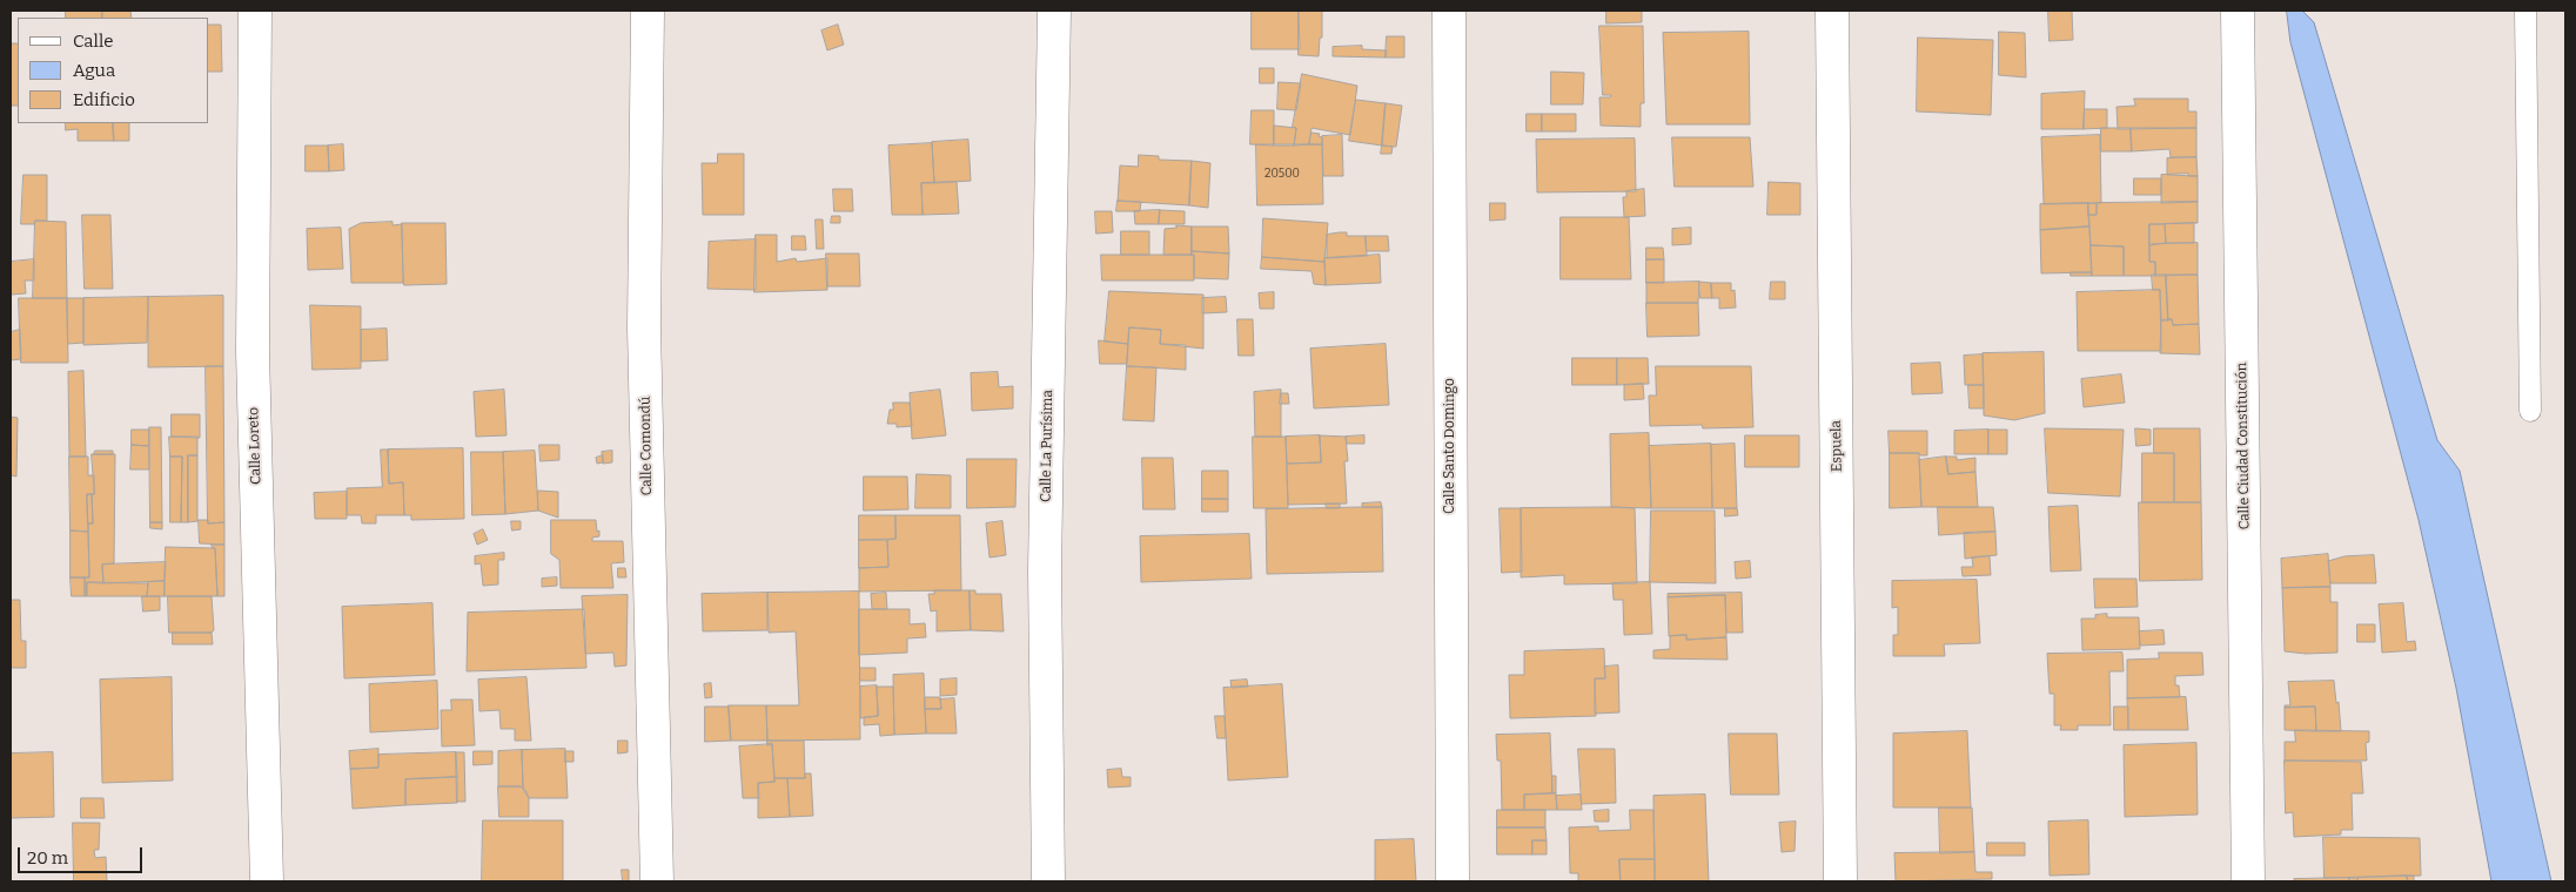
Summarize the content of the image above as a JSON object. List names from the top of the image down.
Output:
{
  "streets": {
    "street": [
      "Calle Loreto",
      "Calle Comondú",
      "Calle La Purísima",
      "Calle Santo Domingo",
      "Espuela",
      "Calle Ciudad Constitución"
    ]
  },
  "house_numbers": ["20500"],
  "legend": ["Calle", "Agua", "Edificio"],
  "scale_bar": "20 m"
}
